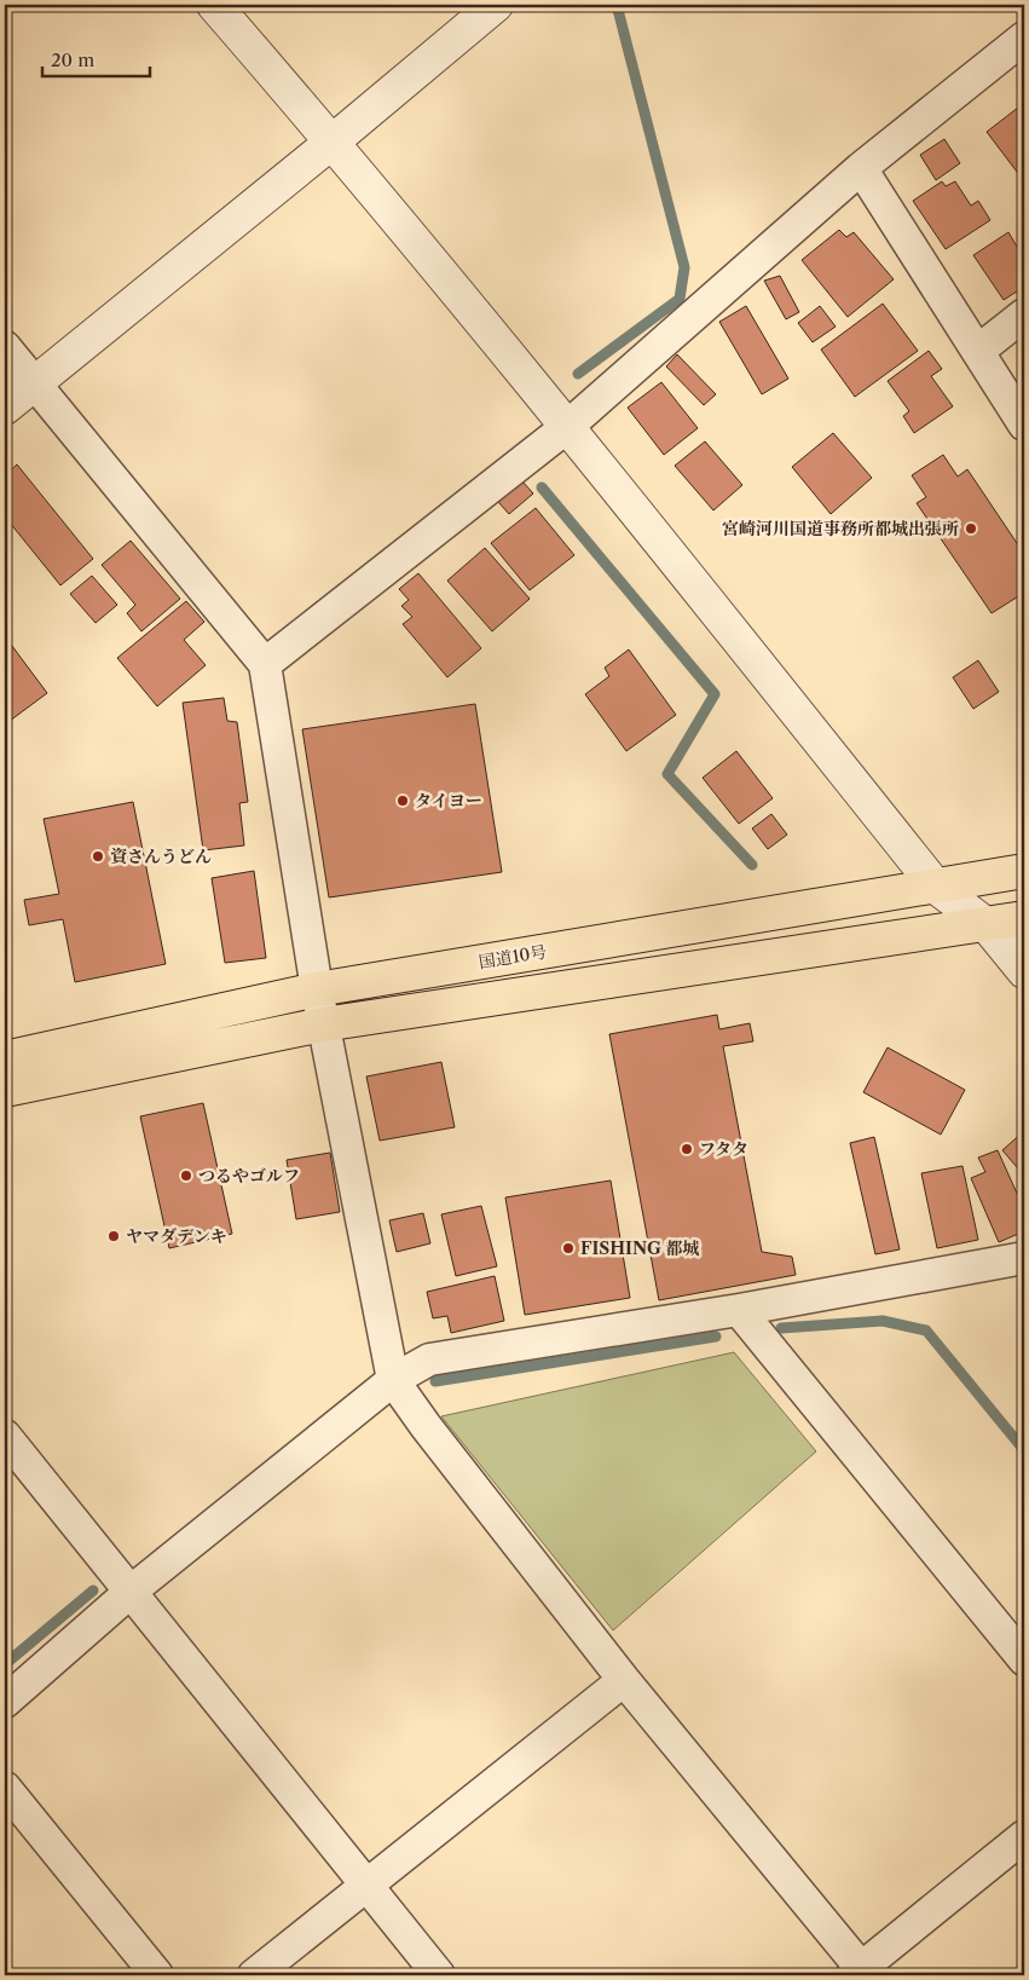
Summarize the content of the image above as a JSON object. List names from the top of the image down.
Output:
{
  "streets": {
    "highway": ["国道10号"]
  },
  "places": [
    "宮崎河川国道事務所都城出張所",
    "タイヨー",
    "資さんうどん",
    "フタタ",
    "つるやゴルフ",
    "ヤマダデンキ",
    "FISHING 都城"
  ],
  "scale_bar": "20 m"
}
